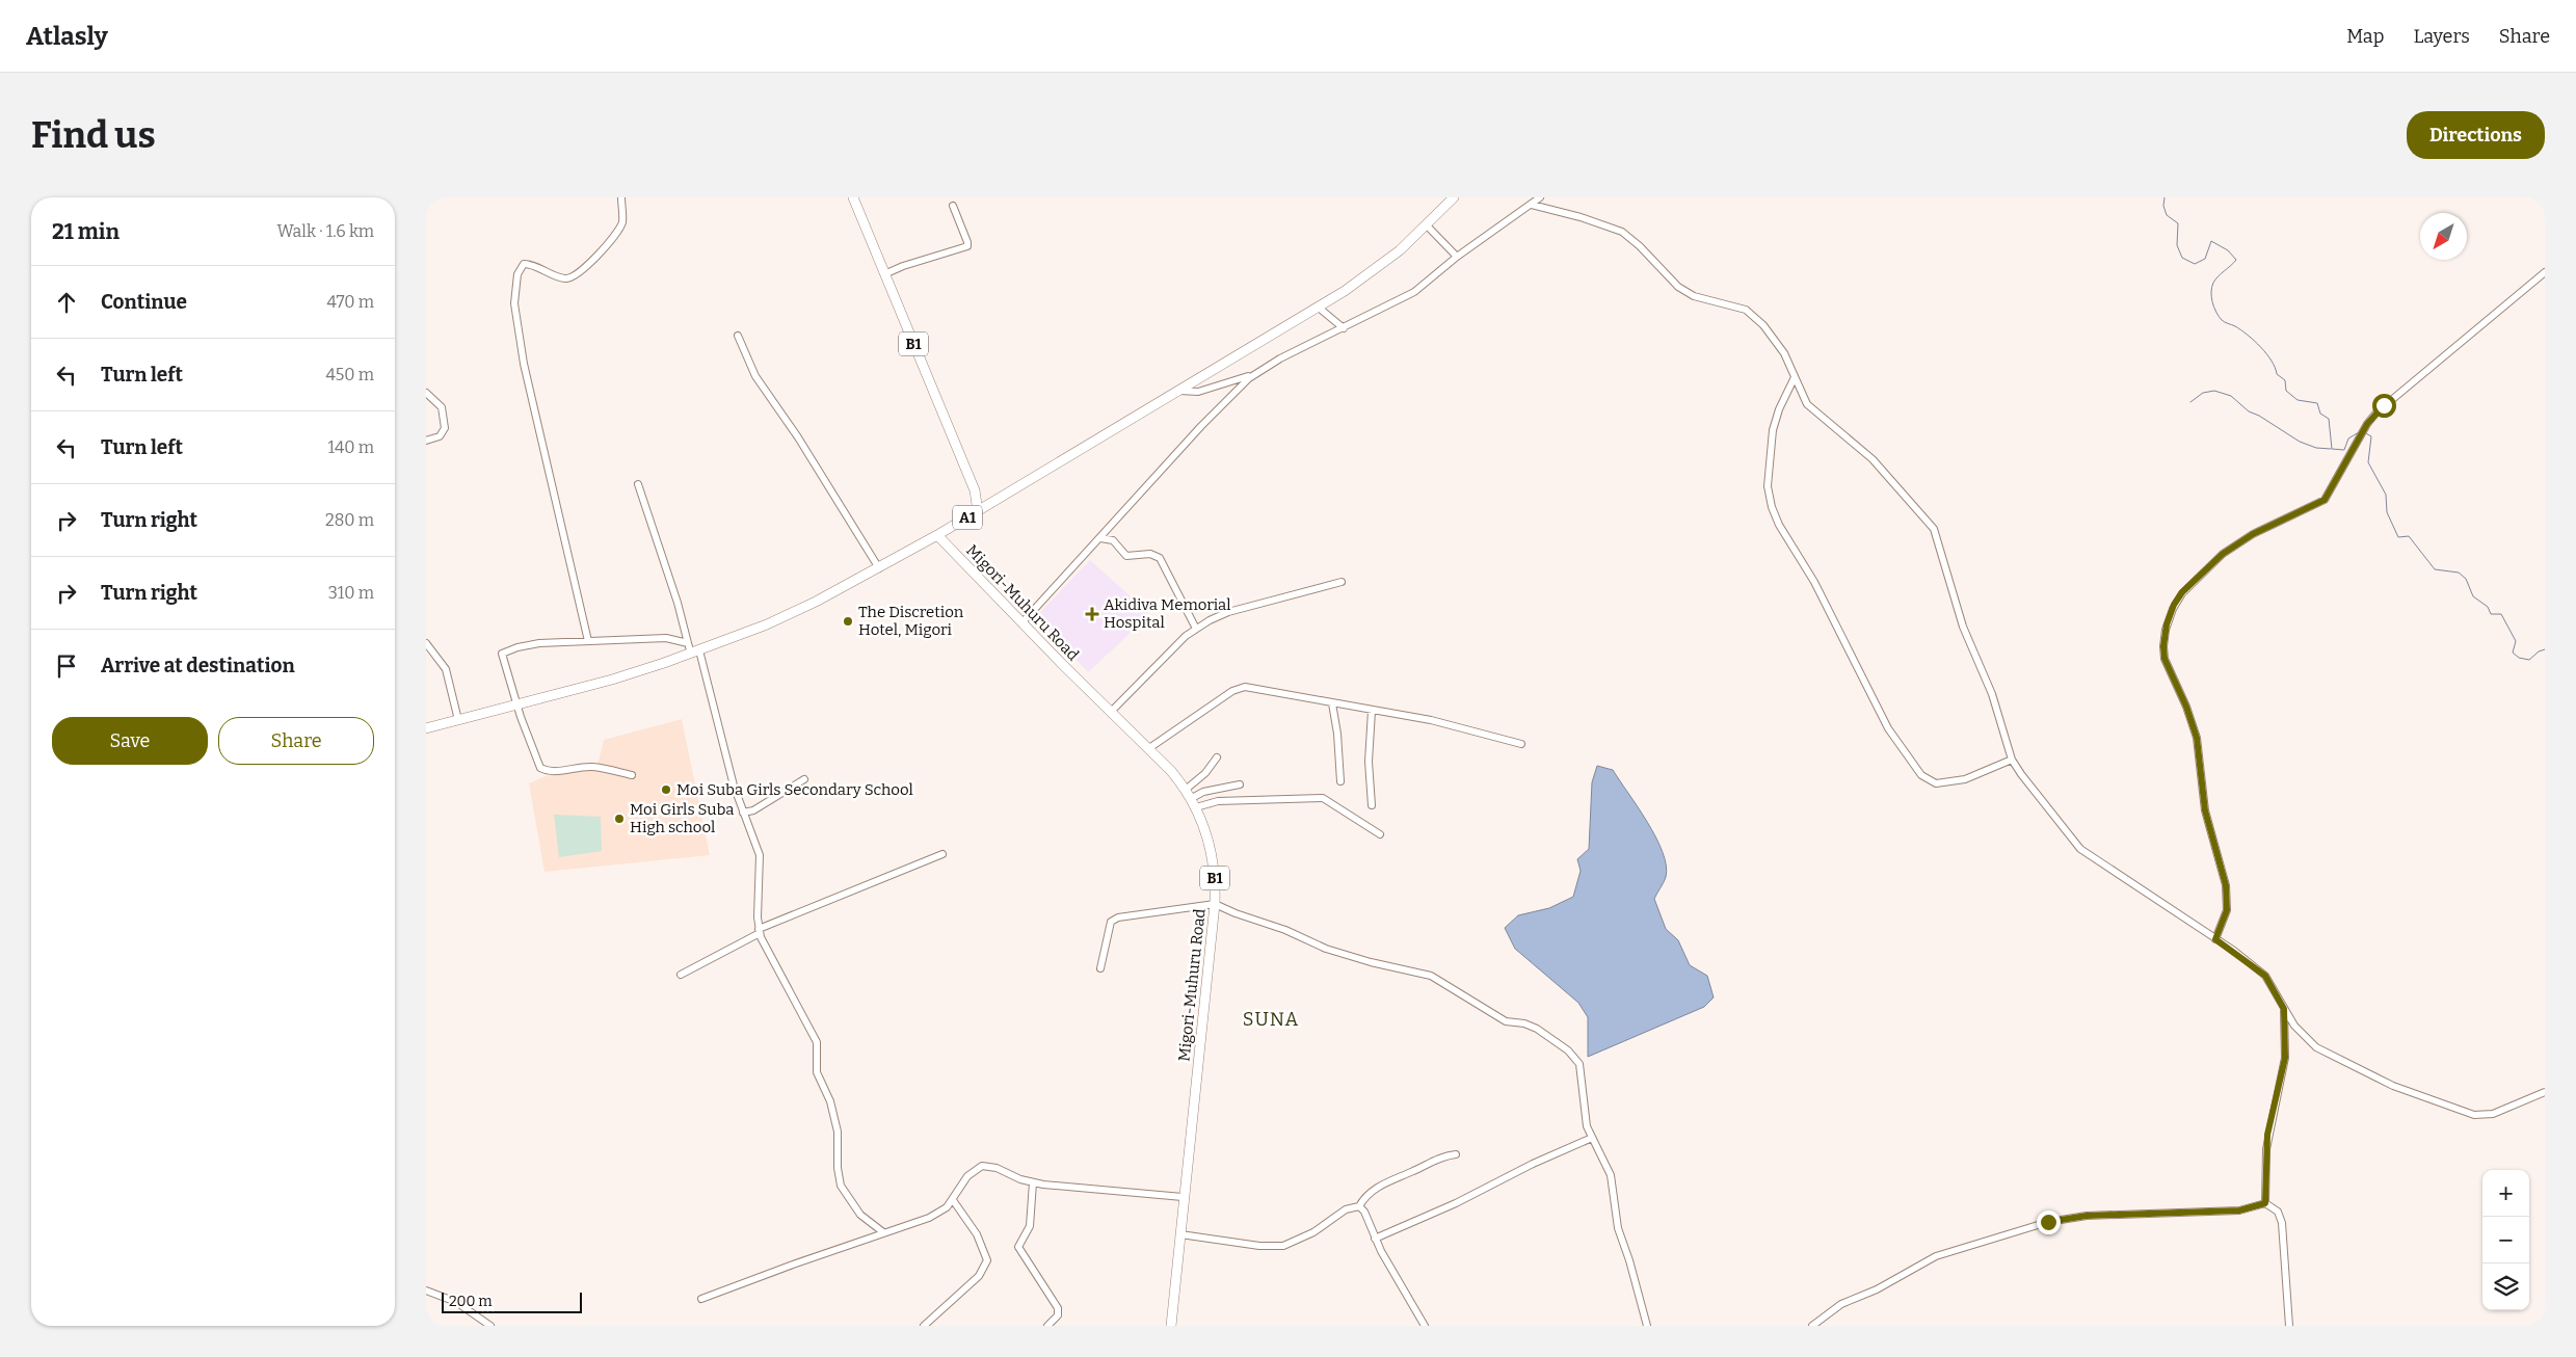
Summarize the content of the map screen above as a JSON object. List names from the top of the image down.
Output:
{
  "streets": {
    "highway": ["B1", "A1", "Migori-Muhuru Road"]
  },
  "crossings": [
    ["B1", "A1"],
    ["A1", "Migori-Muhuru Road"]
  ],
  "districts": ["SUNA"],
  "places": {
    "health": ["Akidiva Memorial Hospital"],
    "other": ["The Discretion Hotel, Migori", "Moi Suba Girls Secondary School", "Moi Girls Suba High school"]
  },
  "scale_bar": "200 m",
  "north": "bottom left",
  "page": {
    "header": "Atlasly",
    "nav": ["Map", "Layers", "Share"],
    "buttons": [
      "Directions",
      ["Save", "Share"]
    ],
    "title": "Find us",
    "heading": ["21 min", "Walk · 1.6 km"],
    "list": [
      ["Continue", "470 m"],
      ["Turn left", "450 m"],
      ["Turn left", "140 m"],
      ["Turn right", "280 m"],
      ["Turn right", "310 m"],
      "Arrive at destination"
    ],
    "map_buttons": ["+", "−"],
    "scale": "200 m"
  }
}
